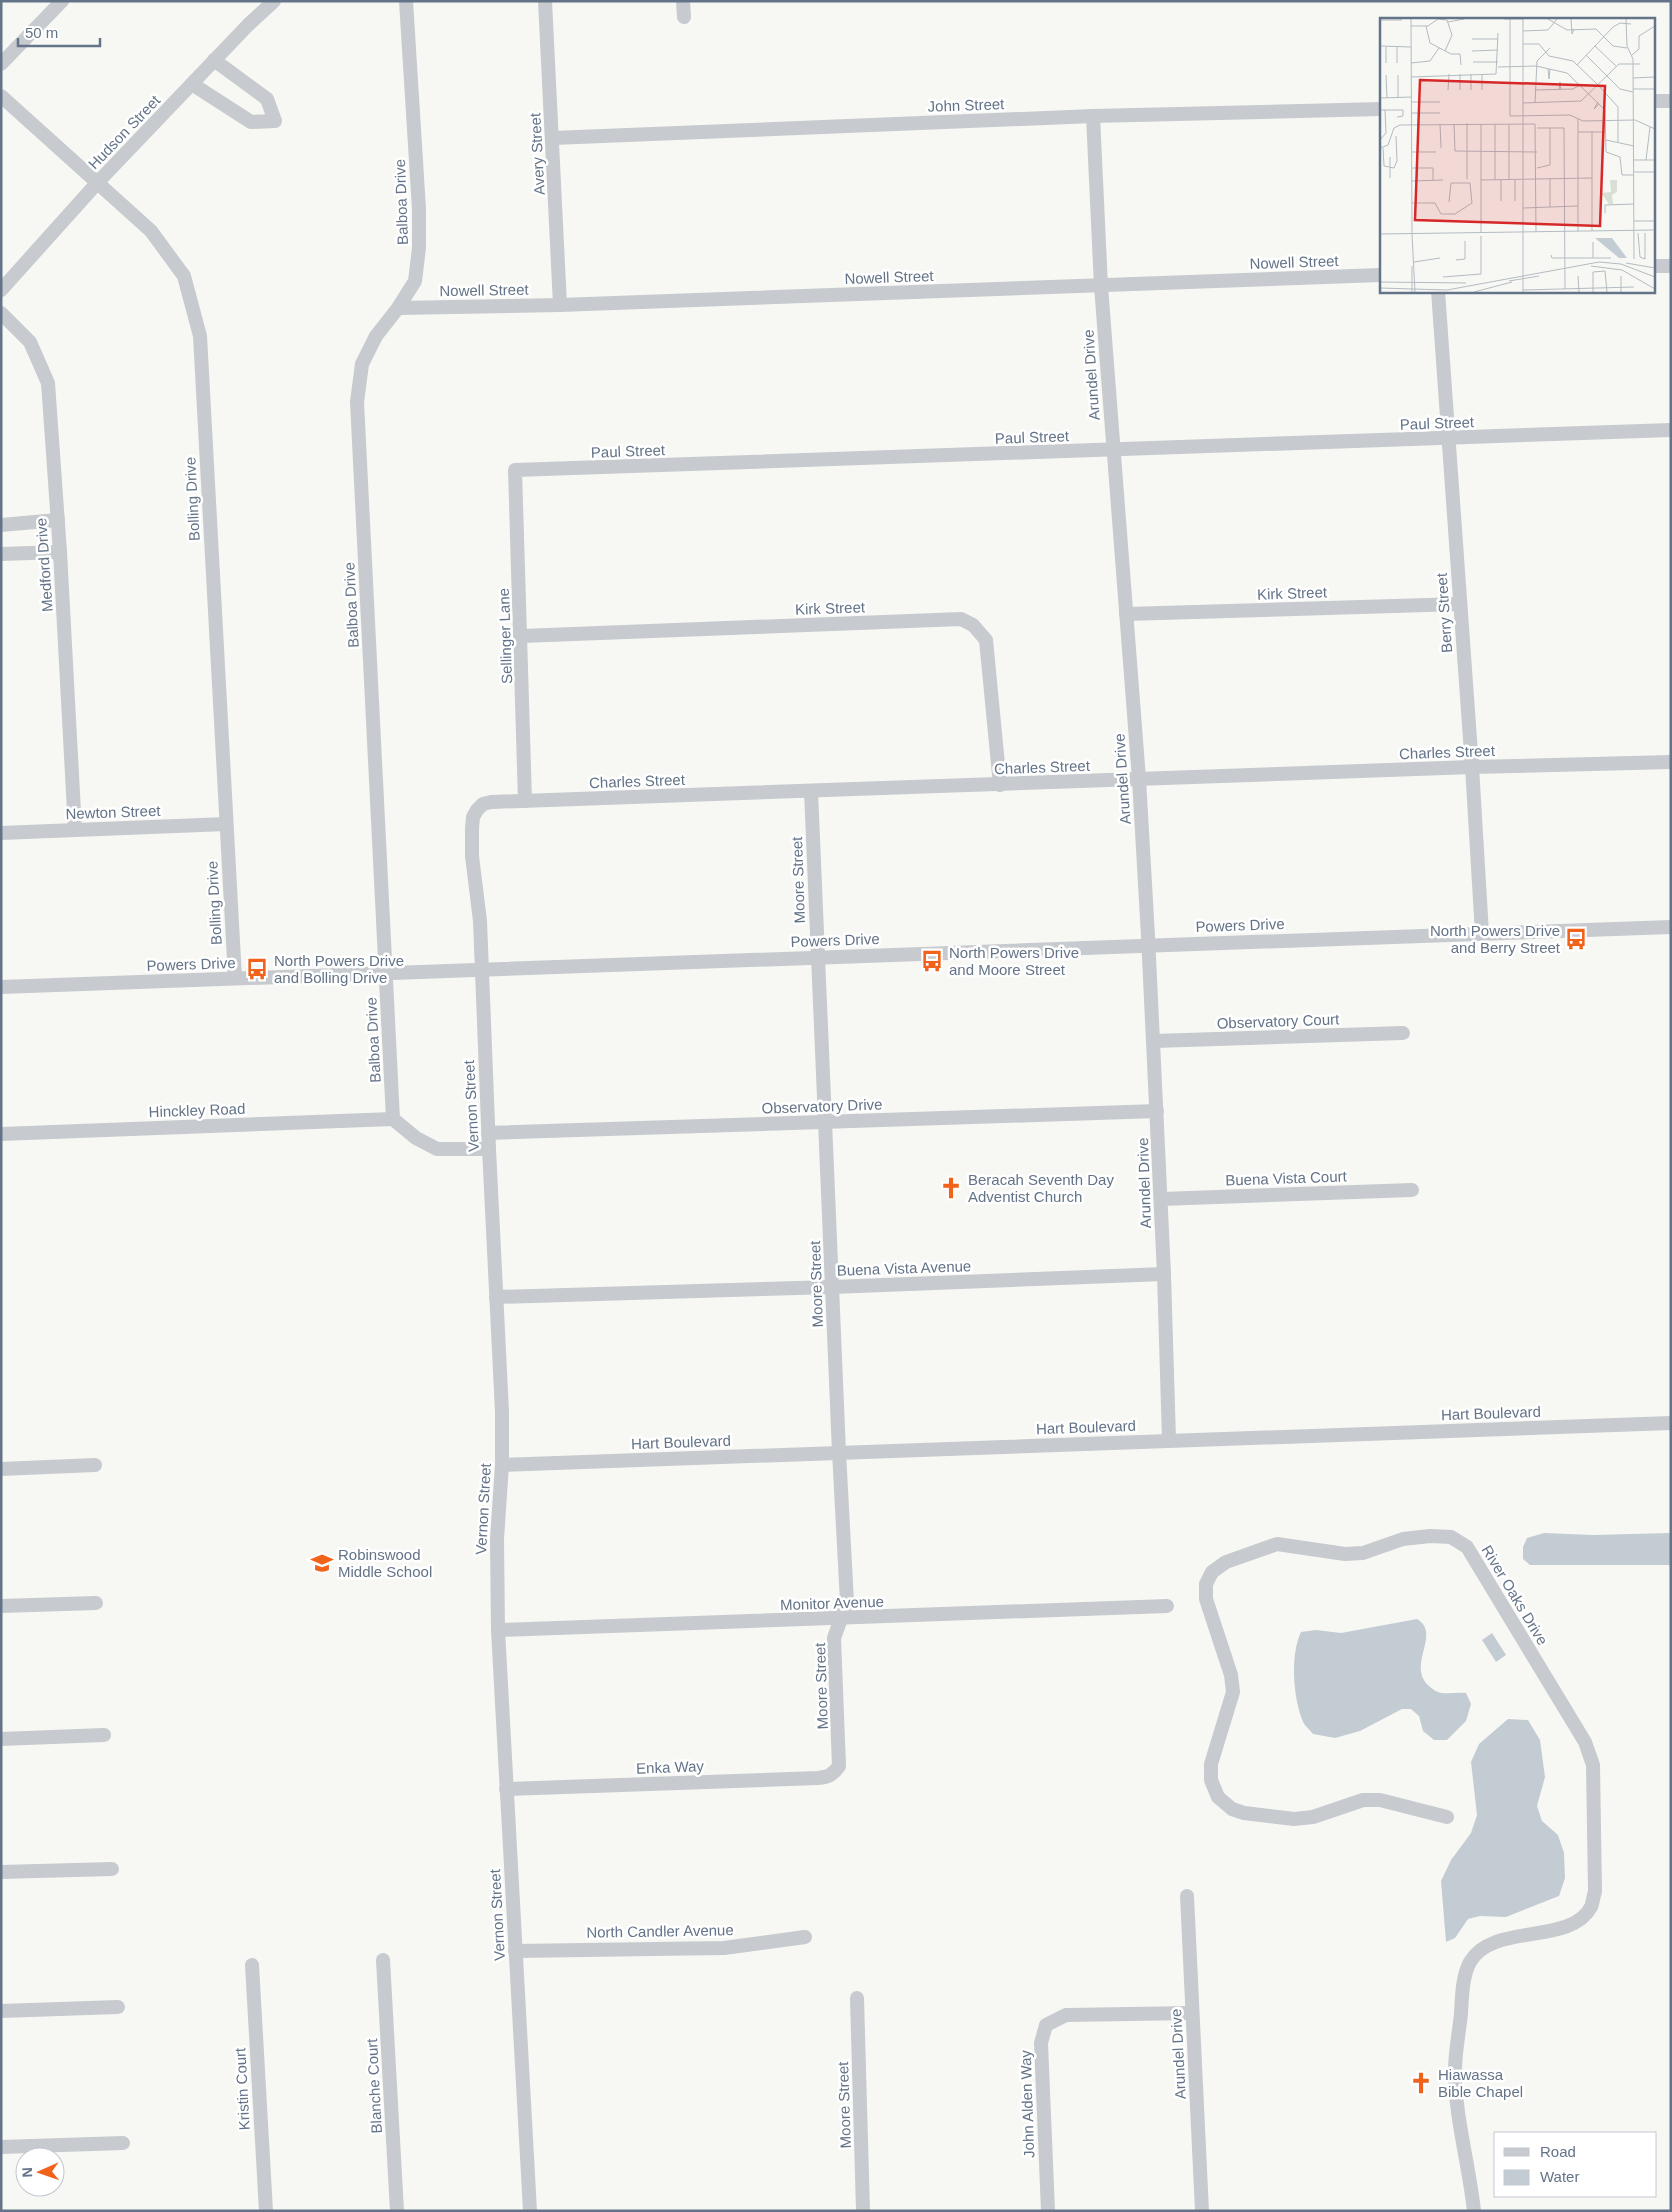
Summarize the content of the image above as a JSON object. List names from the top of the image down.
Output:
{
  "streets": {
    "street": [
      "John Street",
      "Hudson Street",
      "Avery Street",
      "Balboa Drive",
      "Nowell Street",
      "Arundel Drive",
      "Paul Street",
      "Bolling Drive",
      "Medford Drive",
      "Kirk Street",
      "Berry Street",
      "Sellinger Lane",
      "Charles Street",
      "Newton Street",
      "Moore Street",
      "Powers Drive",
      "Observatory Court",
      "Vernon Street",
      "Observatory Drive",
      "Hinckley Road",
      "Buena Vista Court",
      "Buena Vista Avenue",
      "Hart Boulevard",
      "River Oaks Drive",
      "Monitor Avenue",
      "Enka Way",
      "North Candler Avenue",
      "Blanche Court",
      "Kristin Court",
      "John Alden Way"
    ]
  },
  "crossings": [
    ["John Street", "Avery Street"],
    ["John Street", "Arundel Drive"],
    ["Hudson Street", "Bolling Drive"],
    ["Avery Street", "Nowell Street"],
    ["Balboa Drive", "Nowell Street"],
    ["Balboa Drive", "Powers Drive"],
    ["Balboa Drive", "Hinckley Road"],
    ["Nowell Street", "Arundel Drive"],
    ["Arundel Drive", "Paul Street"],
    ["Arundel Drive", "Kirk Street"],
    ["Arundel Drive", "Charles Street"],
    ["Arundel Drive", "Powers Drive"],
    ["Arundel Drive", "Observatory Court"],
    ["Arundel Drive", "Observatory Drive"],
    ["Arundel Drive", "Buena Vista Court"],
    ["Arundel Drive", "Buena Vista Avenue"],
    ["Arundel Drive", "Hart Boulevard"],
    ["Arundel Drive", "John Alden Way"],
    ["Paul Street", "Berry Street"],
    ["Paul Street", "Sellinger Lane"],
    ["Bolling Drive", "Newton Street"],
    ["Bolling Drive", "Powers Drive"],
    ["Medford Drive", "Newton Street"],
    ["Kirk Street", "Berry Street"],
    ["Kirk Street", "Sellinger Lane"],
    ["Kirk Street", "Charles Street"],
    ["Berry Street", "Charles Street"],
    ["Berry Street", "Powers Drive"],
    ["Sellinger Lane", "Charles Street"],
    ["Charles Street", "Moore Street"],
    ["Charles Street", "Vernon Street"],
    ["Moore Street", "Powers Drive"],
    ["Moore Street", "Observatory Drive"],
    ["Moore Street", "Buena Vista Avenue"],
    ["Moore Street", "Hart Boulevard"],
    ["Moore Street", "Monitor Avenue"],
    ["Moore Street", "Enka Way"],
    ["Powers Drive", "Vernon Street"],
    ["Vernon Street", "Observatory Drive"],
    ["Vernon Street", "Buena Vista Avenue"],
    ["Vernon Street", "Hart Boulevard"],
    ["Vernon Street", "Monitor Avenue"],
    ["Vernon Street", "Enka Way"],
    ["Vernon Street", "North Candler Avenue"]
  ],
  "places": {
    "bus stop": ["North Powers Drive and Berry Street", "North Powers Drive and Moore Street", "North Powers Drive and Bolling Drive"],
    "church": ["Beracah Seventh Day Adventist Church", "Hiawassa Bible Chapel"],
    "school or university": ["Robinswood Middle School"]
  },
  "legend": ["Road", "Water"],
  "scale_bar": "50 m",
  "north": "left"
}
